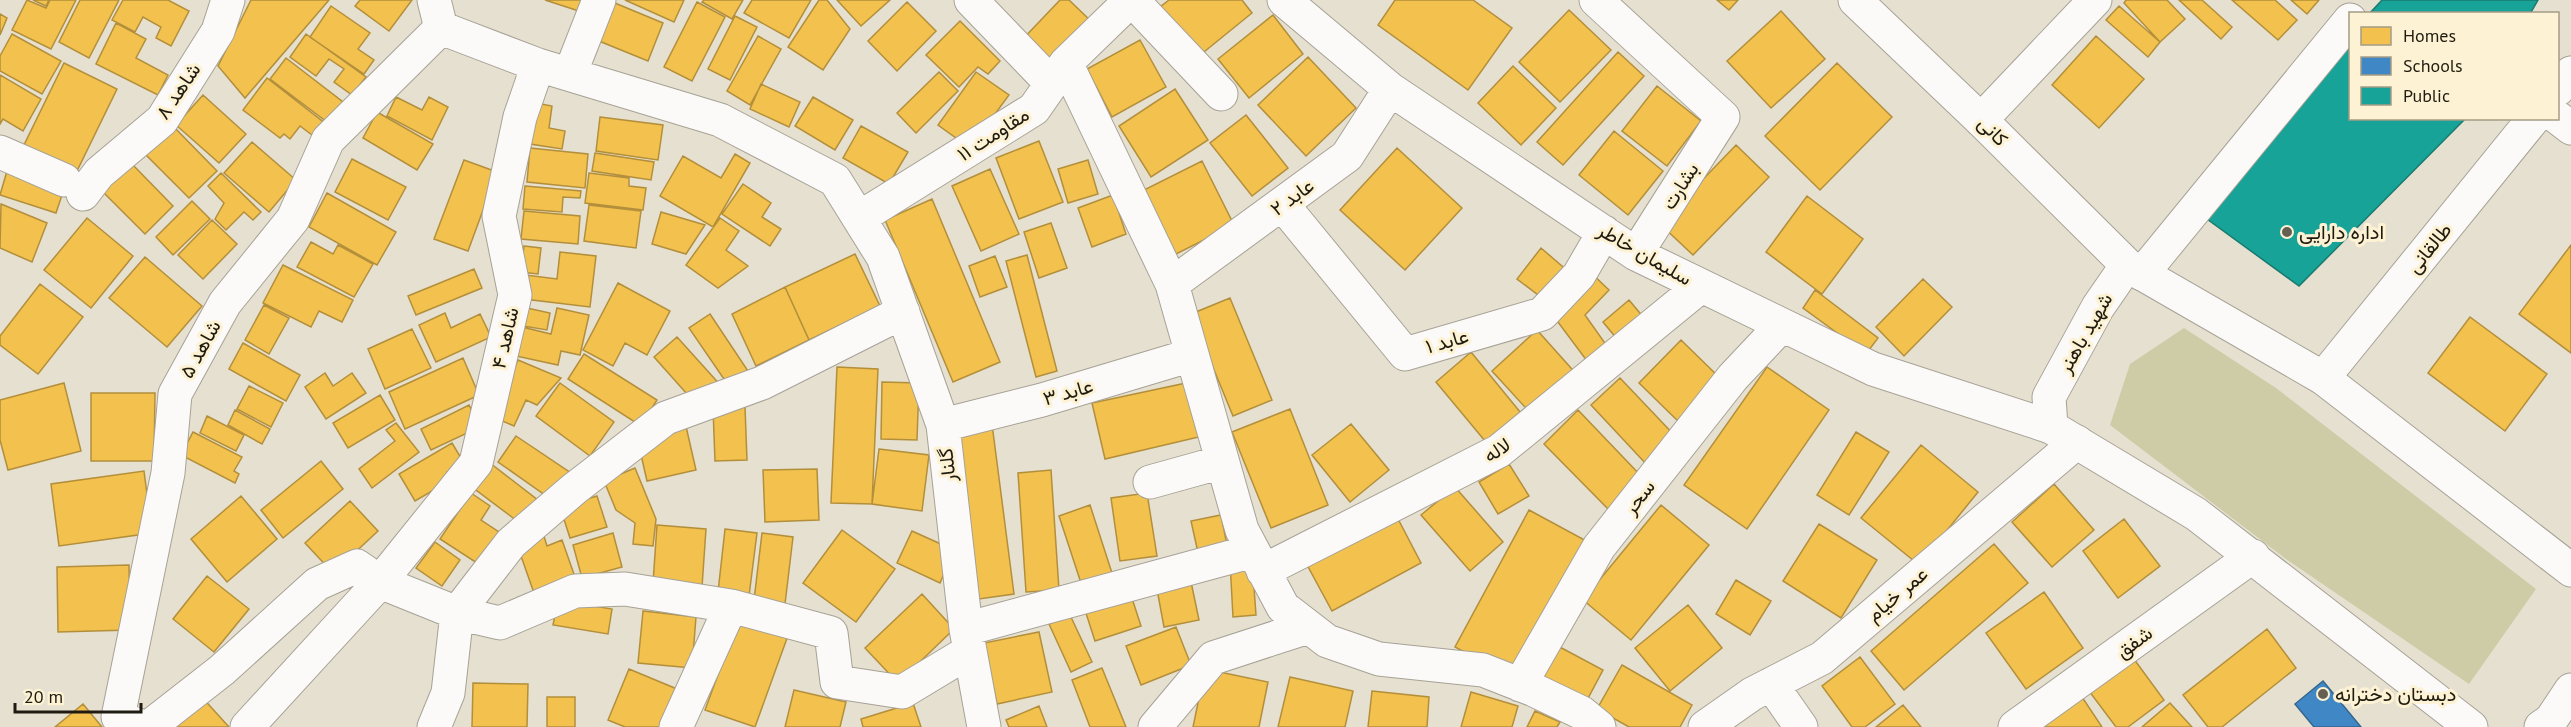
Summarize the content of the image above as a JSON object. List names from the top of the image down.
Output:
{
  "streets": {
    "street": [
      "شاهد ۸",
      "کانی",
      "مقاومت ۱۱",
      "بشارت",
      "عابد ۲",
      "طالقانی",
      "سلیمان خاطر",
      "شهید باهنر",
      "شاهد ۴",
      "عابد ۱",
      "شاهد ۵",
      "عابد ۳",
      "لاله",
      "گلنار",
      "سحر",
      "عمر خیام",
      "شفق"
    ]
  },
  "crossings": [
    ["کانی", "شهید باهنر"],
    ["مقاومت ۱۱", "گلنار"],
    ["بشارت", "سلیمان خاطر"],
    ["عابد ۲", "سلیمان خاطر"],
    ["عابد ۲", "عابد ۱"],
    ["سلیمان خاطر", "شهید باهنر"],
    ["سلیمان خاطر", "عابد ۱"],
    ["سلیمان خاطر", "لاله"],
    ["سلیمان خاطر", "سحر"],
    ["سلیمان خاطر", "عمر خیام"],
    ["شهید باهنر", "عمر خیام"],
    ["شاهد ۴", "گلنار"],
    ["شاهد ۵", "گلنار"],
    ["عابد ۳", "گلنار"],
    ["لاله", "گلنار"]
  ],
  "places": ["اداره دارایی", "دبستان دخترانه"],
  "legend": ["Homes", "Schools", "Public"],
  "scale_bar": "20 m"
}
